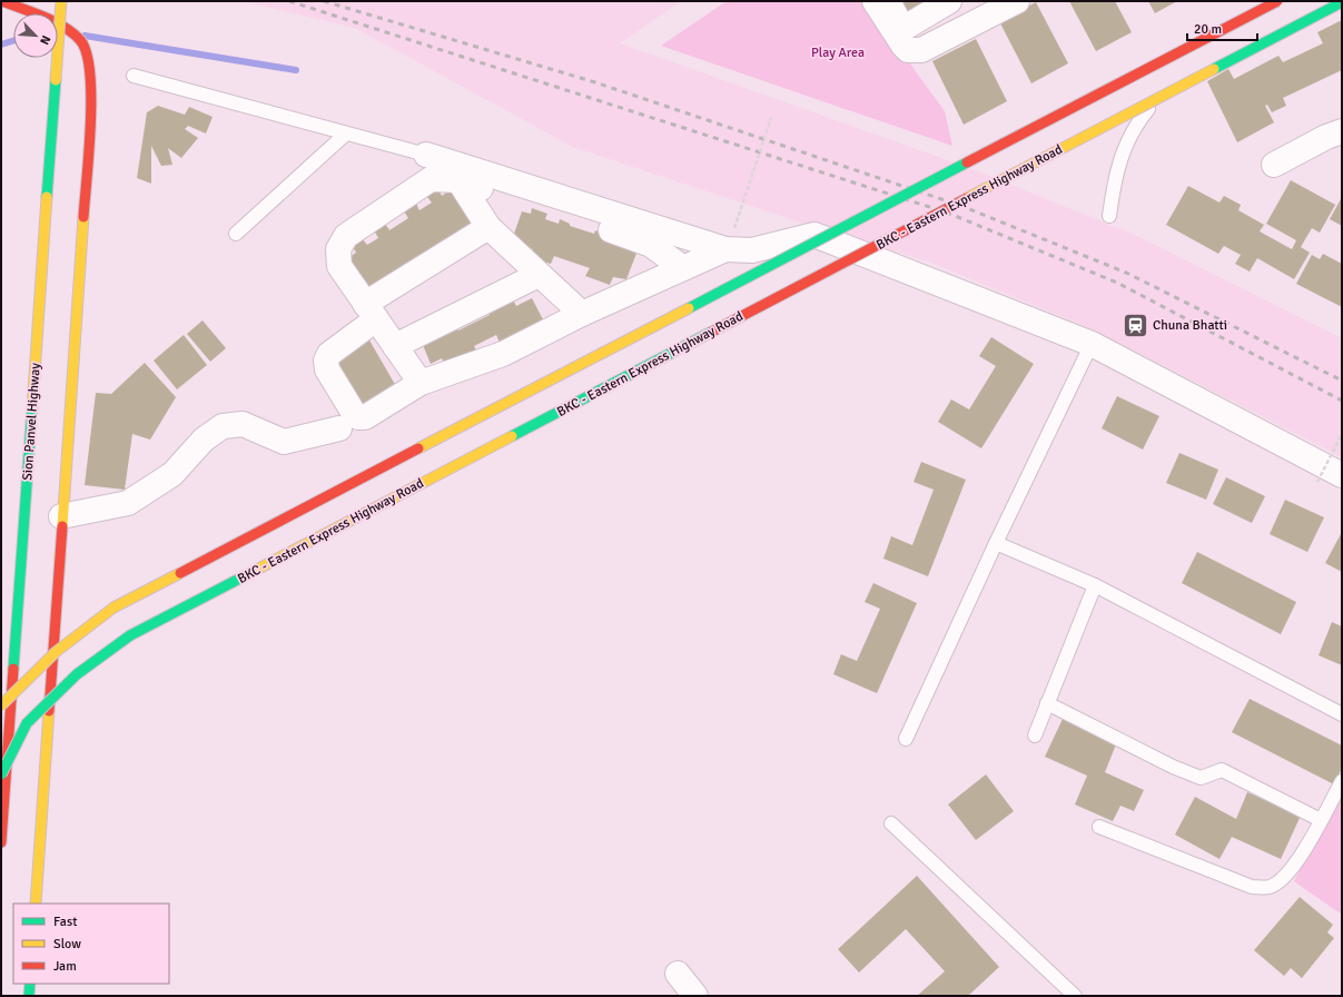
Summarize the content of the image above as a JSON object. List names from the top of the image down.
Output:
{
  "streets": {
    "main road": ["BKC - Eastern Express Highway Road", "Sion Panvel Highway"]
  },
  "parks": ["Play Area"],
  "places": {
    "station": ["Chuna Bhatti"]
  },
  "legend": ["Fast", "Slow", "Jam"],
  "scale_bar": "20 m",
  "north": "bottom right"
}
